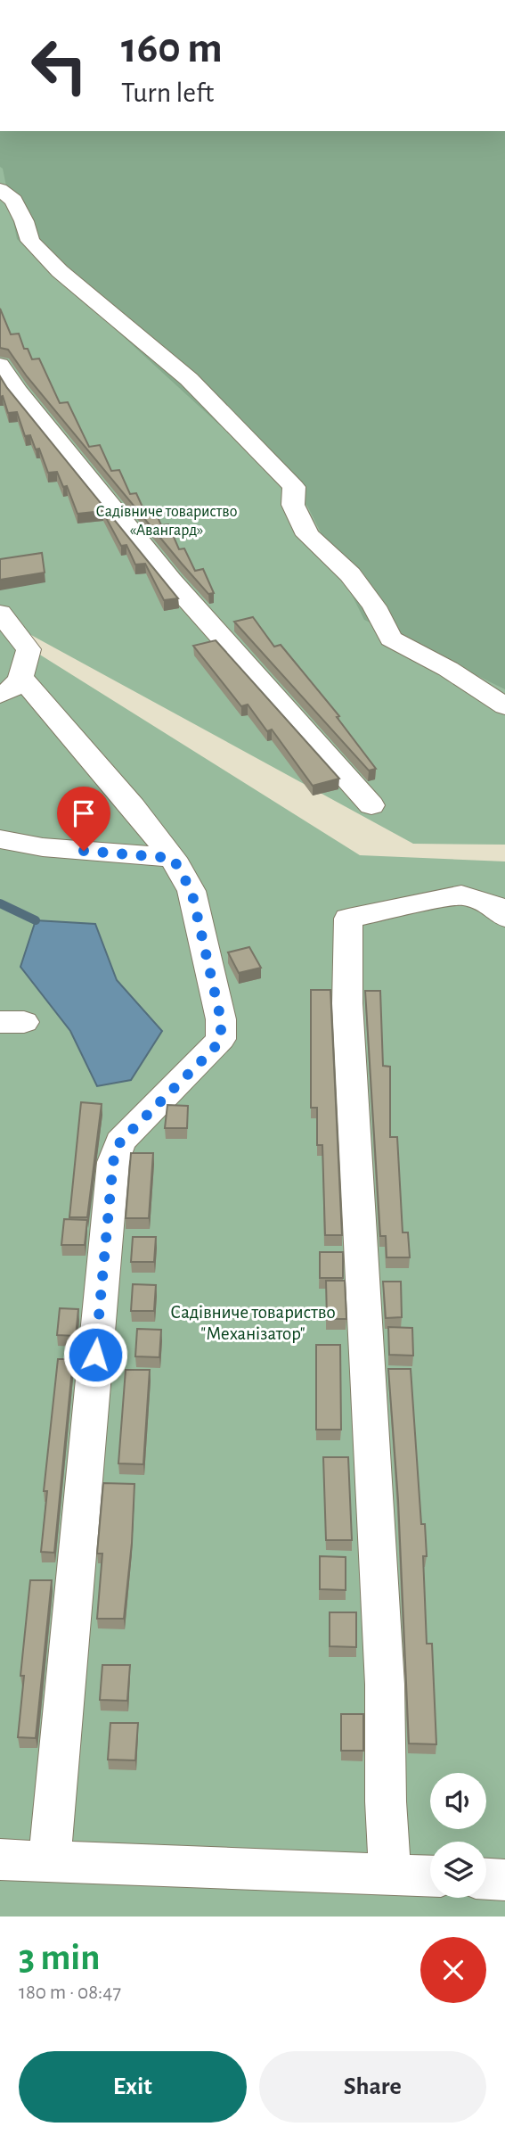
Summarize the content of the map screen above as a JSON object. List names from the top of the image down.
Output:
{
  "parks": ["Садівниче товариство «Авангард»", "Садівниче товариство \"Механізатор\""],
  "page": {
    "turn": ["160 m", "Turn left"],
    "heading": ["3 min", "180 m · 08:47"],
    "buttons": ["Exit", "Share"]
  }
}
